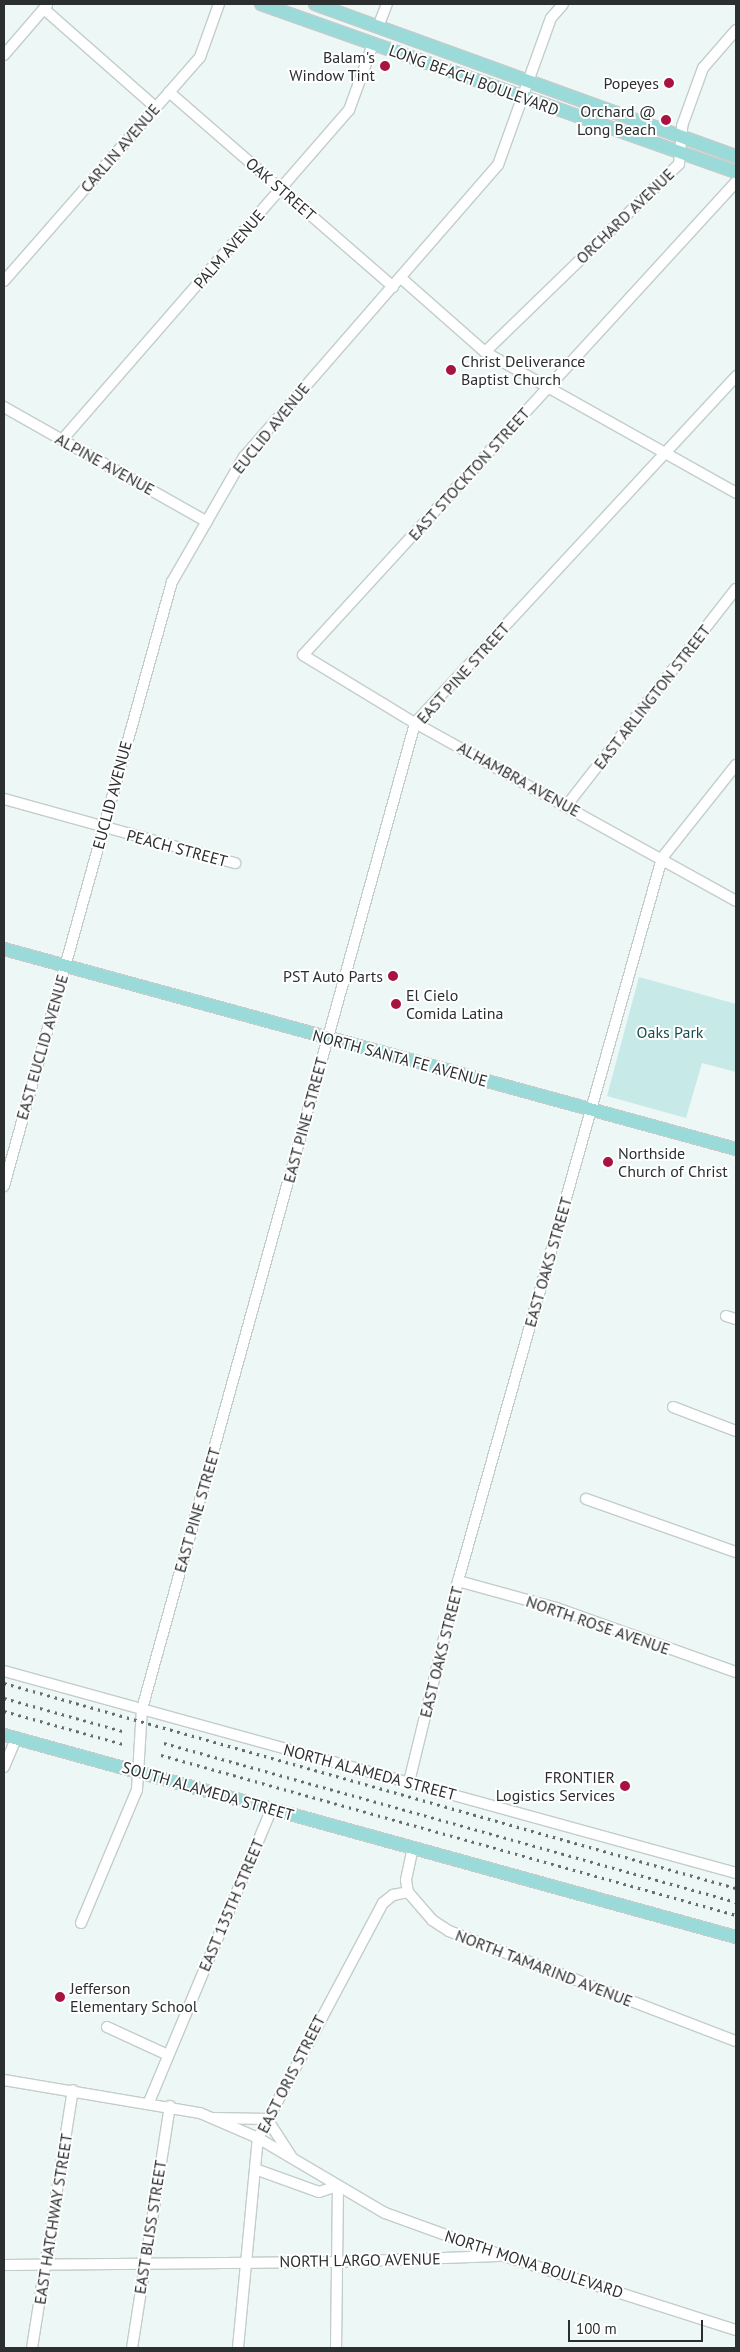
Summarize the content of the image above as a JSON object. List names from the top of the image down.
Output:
{
  "streets": {
    "main road": ["LONG BEACH BOULEVARD", "NORTH SANTA FE AVENUE", "SOUTH ALAMEDA STREET"],
    "street": [
      "CARLIN AVENUE",
      "OAK STREET",
      "ORCHARD AVENUE",
      "PALM AVENUE",
      "EUCLID AVENUE",
      "ALPINE AVENUE",
      "EAST STOCKTON STREET",
      "EAST PINE STREET",
      "EAST ARLINGTON STREET",
      "ALHAMBRA AVENUE",
      "PEACH STREET",
      "EAST EUCLID AVENUE",
      "EAST OAKS STREET",
      "NORTH ROSE AVENUE",
      "NORTH ALAMEDA STREET",
      "EAST 135TH STREET",
      "NORTH TAMARIND AVENUE",
      "EAST ORIS STREET",
      "EAST HATCHWAY STREET",
      "EAST BLISS STREET",
      "NORTH LARGO AVENUE",
      "NORTH MONA BOULEVARD"
    ]
  },
  "crossings": [
    ["LONG BEACH BOULEVARD", "ORCHARD AVENUE"],
    ["LONG BEACH BOULEVARD", "PALM AVENUE"],
    ["LONG BEACH BOULEVARD", "EUCLID AVENUE"],
    ["CARLIN AVENUE", "OAK STREET"],
    ["OAK STREET", "PALM AVENUE"],
    ["OAK STREET", "EUCLID AVENUE"],
    ["PALM AVENUE", "ALPINE AVENUE"],
    ["EUCLID AVENUE", "ALPINE AVENUE"],
    ["EUCLID AVENUE", "PEACH STREET"],
    ["EUCLID AVENUE", "EAST EUCLID AVENUE"],
    ["EUCLID AVENUE", "NORTH SANTA FE AVENUE"],
    ["EAST STOCKTON STREET", "ALHAMBRA AVENUE"],
    ["EAST PINE STREET", "ALHAMBRA AVENUE"],
    ["EAST PINE STREET", "NORTH SANTA FE AVENUE"],
    ["EAST PINE STREET", "NORTH ALAMEDA STREET"],
    ["EAST PINE STREET", "SOUTH ALAMEDA STREET"],
    ["EAST ARLINGTON STREET", "ALHAMBRA AVENUE"],
    ["ALHAMBRA AVENUE", "EAST OAKS STREET"],
    ["EAST EUCLID AVENUE", "NORTH SANTA FE AVENUE"],
    ["NORTH SANTA FE AVENUE", "EAST OAKS STREET"],
    ["EAST OAKS STREET", "NORTH ROSE AVENUE"],
    ["EAST OAKS STREET", "NORTH ALAMEDA STREET"],
    ["SOUTH ALAMEDA STREET", "EAST 135TH STREET"],
    ["NORTH TAMARIND AVENUE", "EAST ORIS STREET"],
    ["EAST ORIS STREET", "NORTH LARGO AVENUE"],
    ["EAST ORIS STREET", "NORTH MONA BOULEVARD"],
    ["EAST HATCHWAY STREET", "NORTH LARGO AVENUE"],
    ["EAST BLISS STREET", "NORTH LARGO AVENUE"],
    ["NORTH LARGO AVENUE", "NORTH MONA BOULEVARD"]
  ],
  "parks": ["Oaks Park"],
  "places": [
    "Balam's Window Tint",
    "Popeyes",
    "Orchard @ Long Beach",
    "Christ Deliverance Baptist Church",
    "PST Auto Parts",
    "El Cielo Comida Latina",
    "Northside Church of Christ",
    "FRONTIER Logistics Services",
    "Jefferson Elementary School"
  ],
  "scale_bar": "100 m"
}
